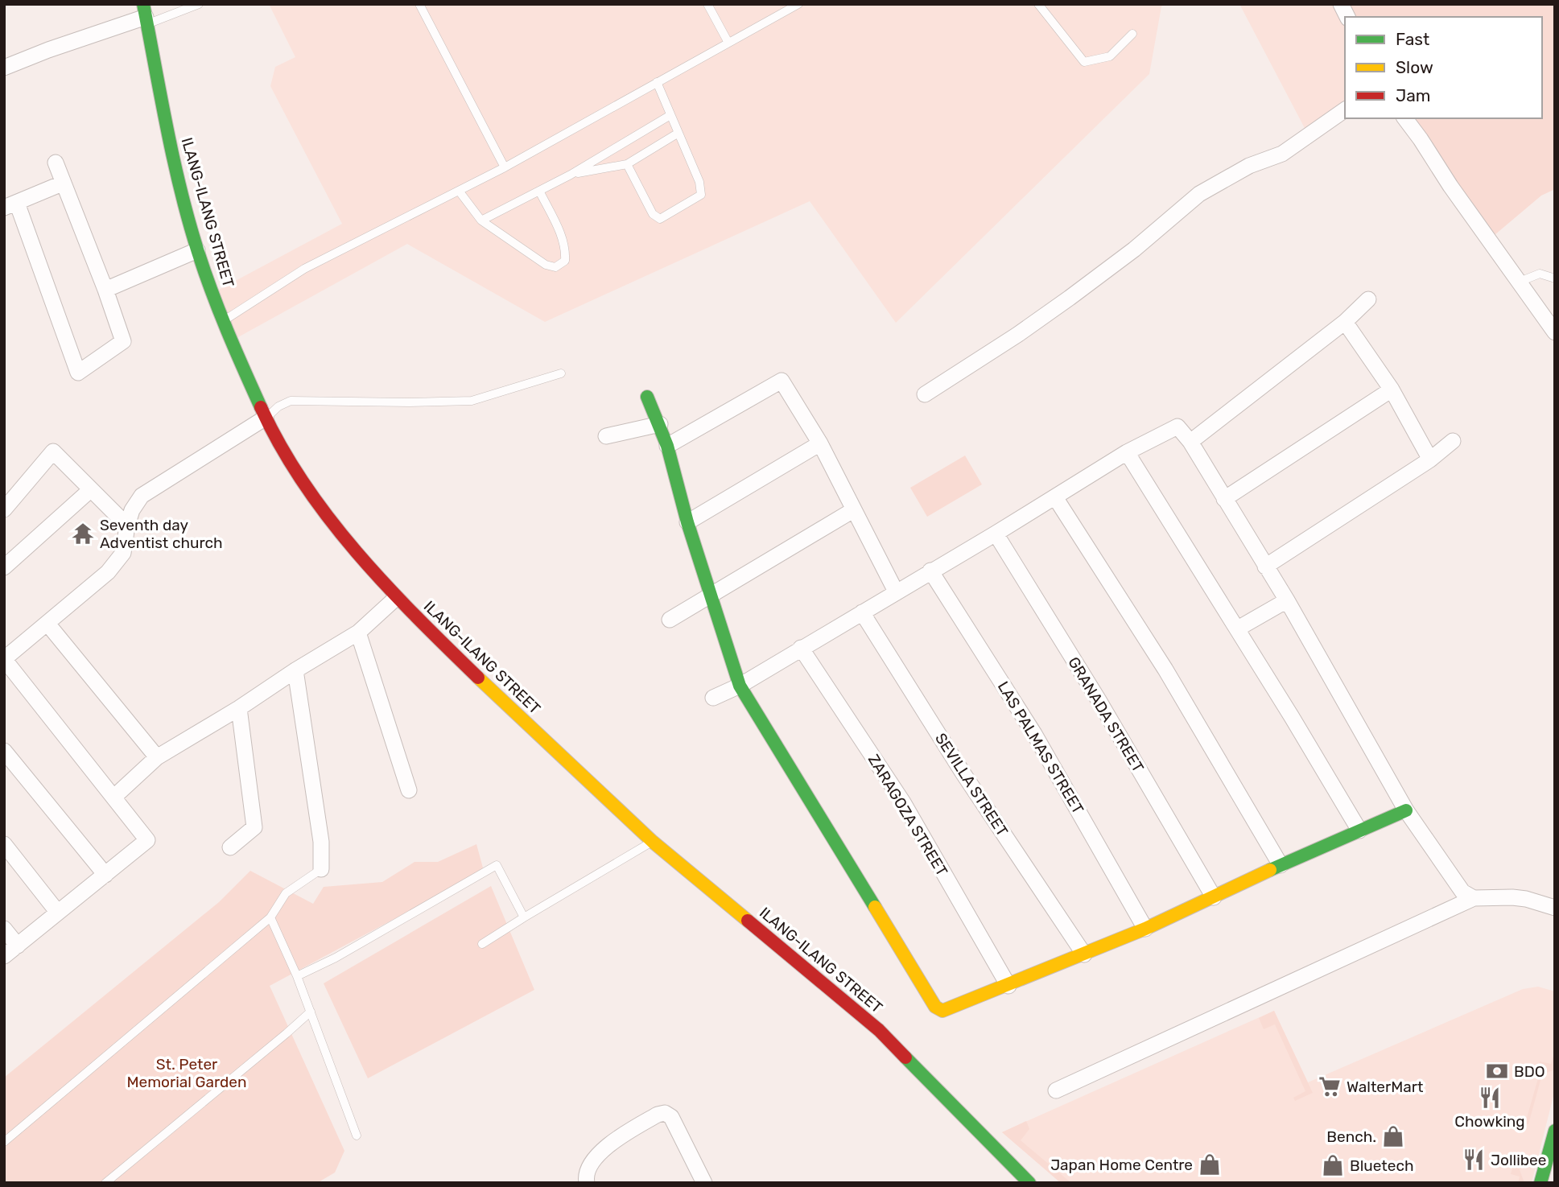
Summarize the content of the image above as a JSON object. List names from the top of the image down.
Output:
{
  "streets": {
    "main road": ["ILANG-ILANG STREET"],
    "street": [
      "GRANADA STREET",
      "LAS PALMAS STREET",
      "SEVILLA STREET",
      "ZARAGOZA STREET"
    ]
  },
  "parks": ["St. Peter Memorial Garden"],
  "places": {
    "temple": ["Seventh day Adventist church"],
    "bank": ["BDO"],
    "supermarket": ["WalterMart"],
    "restaurant": ["Chowking", "Jollibee"],
    "shop": ["Bench.", "Japan Home Centre", "Bluetech"]
  },
  "legend": ["Fast", "Slow", "Jam"]
}
